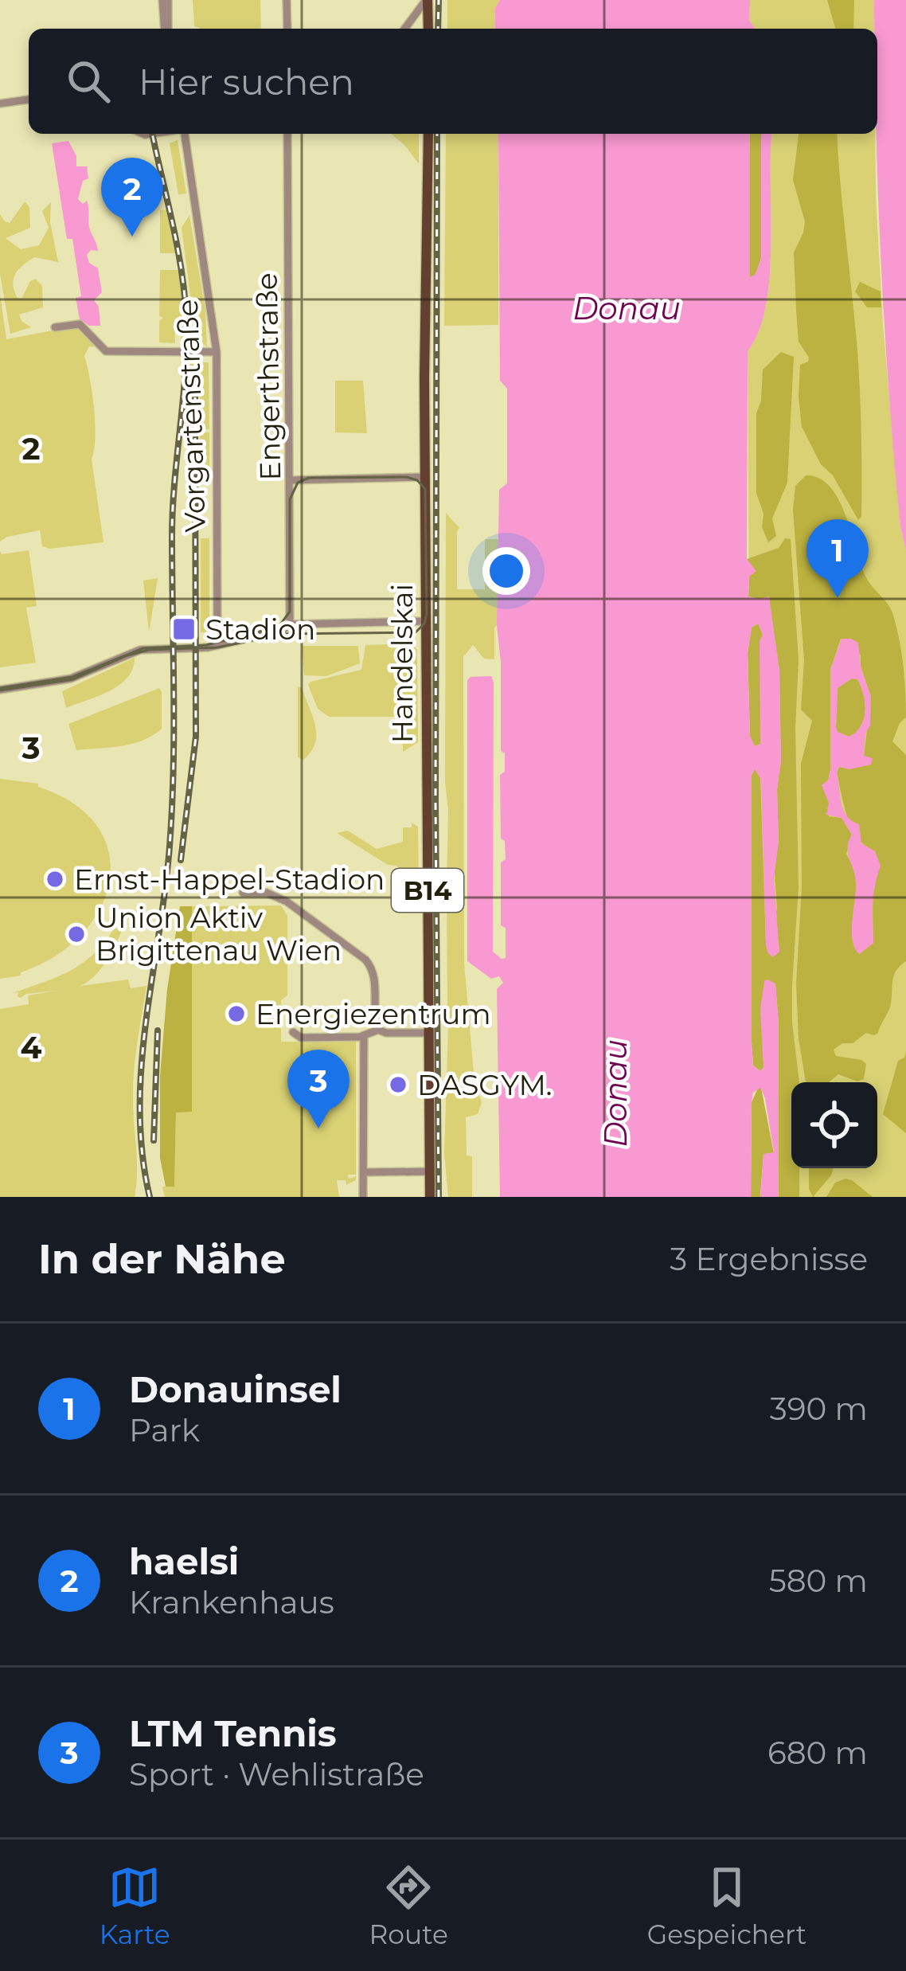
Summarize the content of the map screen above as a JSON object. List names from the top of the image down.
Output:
{
  "streets": {
    "main road": ["Handelskai", "B14"],
    "street": ["Engerthstraße", "Vorgartenstraße"]
  },
  "water": ["Donau"],
  "places": {
    "transit": ["Stadion"],
    "other": [
      "Ernst-Happel-Stadion",
      "Union Aktiv Brigittenau Wien",
      "Energiezentrum",
      "DASGYM."
    ]
  },
  "page": {
    "search": "Hier suchen",
    "pins": ["2", "1", "3"],
    "heading": ["In der Nähe", "3 Ergebnisse"],
    "list": [
      {
        "mark": "1",
        "name": "Donauinsel",
        "note": "Park",
        "value": "390 m"
      },
      {
        "mark": "2",
        "name": "haelsi",
        "note": "Krankenhaus",
        "value": "580 m"
      },
      {
        "mark": "3",
        "name": "LTM Tennis",
        "note": "Sport · Wehlistraße",
        "value": "680 m"
      }
    ],
    "nav": ["Karte", "Route", "Gespeichert"]
  },
  "grid": {
    "rows": ["2", "3", "4"]
  }
}
